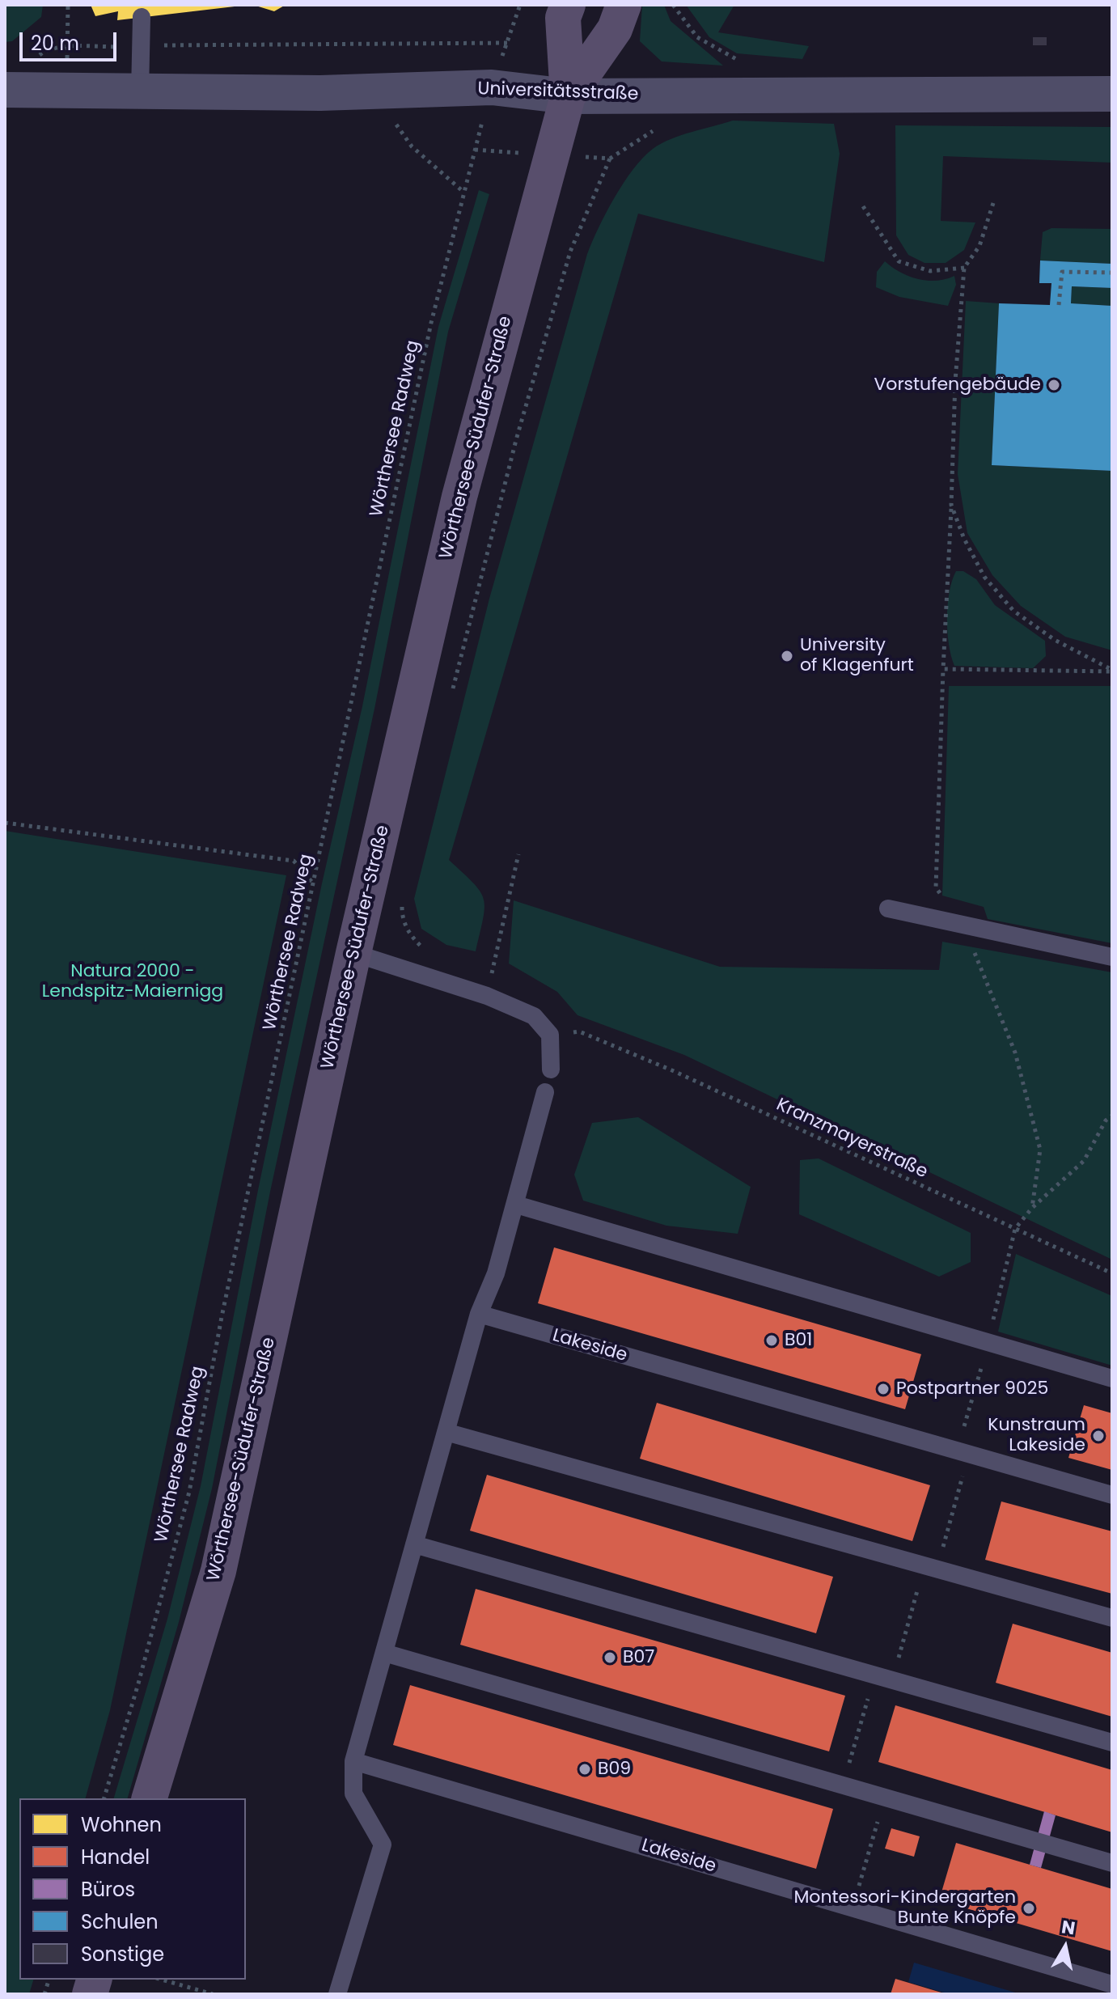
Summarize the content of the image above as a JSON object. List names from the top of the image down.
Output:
{
  "streets": {
    "main road": ["Wörthersee-Südufer-Straße"],
    "street": ["Universitätsstraße"],
    "lane": ["Lakeside"],
    "path": ["Wörthersee Radweg", "Kranzmayerstraße"]
  },
  "crossings": [
    ["Universitätsstraße", "Wörthersee Radweg"],
    ["Universitätsstraße", "Wörthersee-Südufer-Straße"]
  ],
  "parks": ["Natura 2000 - Lendspitz-Maiernigg"],
  "places": [
    "Vorstufengebäude",
    "University of Klagenfurt",
    "B01",
    "Postpartner 9025",
    "Kunstraum Lakeside",
    "B07",
    "B09",
    "Montessori-Kindergarten Bunte Knöpfe"
  ],
  "legend": [
    "Wohnen",
    "Handel",
    "Büros",
    "Schulen",
    "Sonstige"
  ],
  "scale_bar": "20 m",
  "north": "top"
}
